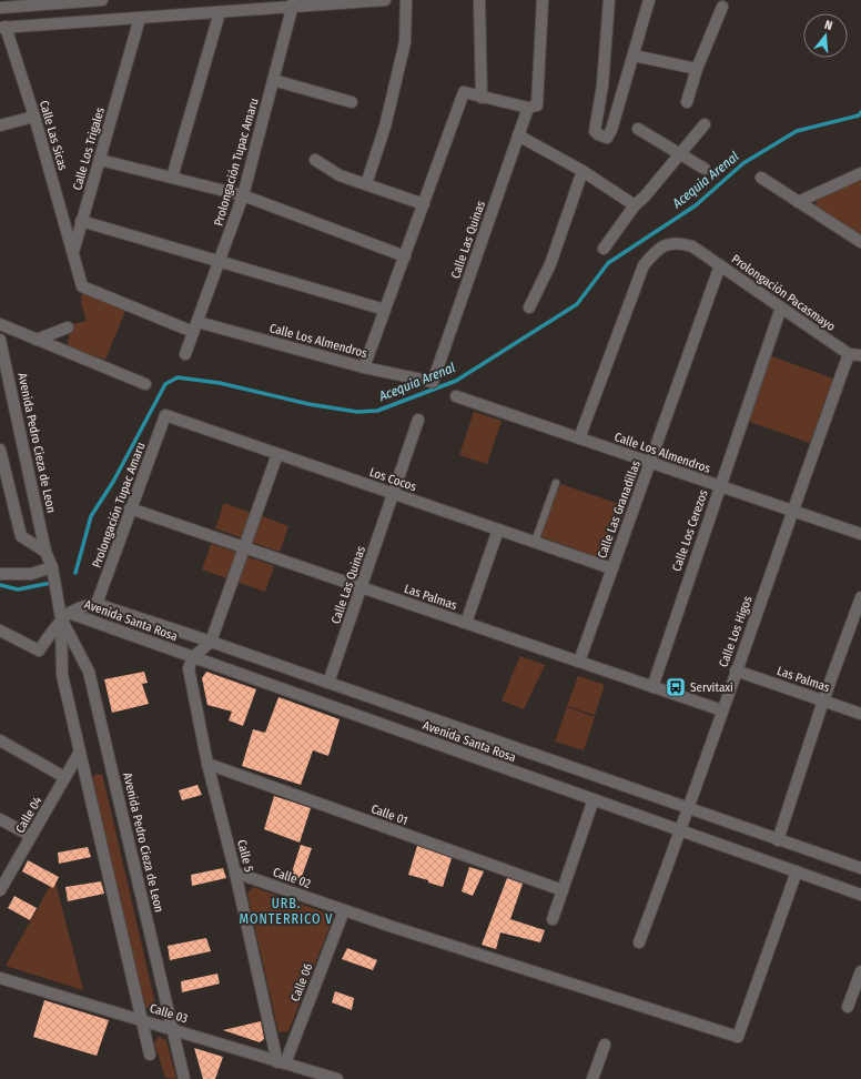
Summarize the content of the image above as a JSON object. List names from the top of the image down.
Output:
{
  "streets": {
    "street": [
      "Calle Las Sicas",
      "Calle Los Trigales",
      "Prolongación Tupac Amaru",
      "Calle Las Quinas",
      "Prolongación Pacasmayo",
      "Calle Los Almendros",
      "Avenida Pedro Cieza de Leon",
      "Los Cocos",
      "Calle Las Granadillas",
      "Calle Los Cerezos",
      "Las Palmas",
      "Avenida Santa Rosa",
      "Calle Los Higos",
      "Calle 04",
      "Calle 01",
      "Calle 5",
      "Calle 02",
      "Calle 06",
      "Calle 03"
    ]
  },
  "crossings": [
    ["Calle Las Sicas", "Calle Los Trigales"],
    ["Calle Los Trigales", "Calle Los Almendros"],
    ["Prolongación Tupac Amaru", "Calle Los Almendros"],
    ["Prolongación Tupac Amaru", "Los Cocos"],
    ["Prolongación Tupac Amaru", "Las Palmas"],
    ["Prolongación Tupac Amaru", "Avenida Santa Rosa"],
    ["Calle Las Quinas", "Calle Los Almendros"],
    ["Calle Las Quinas", "Los Cocos"],
    ["Calle Las Quinas", "Las Palmas"],
    ["Calle Las Quinas", "Avenida Santa Rosa"],
    ["Prolongación Pacasmayo", "Calle Los Almendros"],
    ["Prolongación Pacasmayo", "Calle Las Granadillas"],
    ["Prolongación Pacasmayo", "Calle Los Cerezos"],
    ["Prolongación Pacasmayo", "Calle Los Higos"],
    ["Calle Los Almendros", "Calle Las Granadillas"],
    ["Calle Los Almendros", "Calle Los Cerezos"],
    ["Calle Los Almendros", "Calle Los Higos"],
    ["Avenida Pedro Cieza de Leon", "Avenida Santa Rosa"],
    ["Avenida Pedro Cieza de Leon", "Calle 04"],
    ["Avenida Pedro Cieza de Leon", "Calle 03"],
    ["Los Cocos", "Calle Las Granadillas"],
    ["Calle Las Granadillas", "Las Palmas"],
    ["Calle Los Cerezos", "Las Palmas"],
    ["Las Palmas", "Calle Los Higos"],
    ["Avenida Santa Rosa", "Calle Los Higos"],
    ["Avenida Santa Rosa", "Calle 5"],
    ["Avenida Santa Rosa", "Calle 02"],
    ["Calle 01", "Calle 5"],
    ["Calle 5", "Calle 02"],
    ["Calle 5", "Calle 06"],
    ["Calle 5", "Calle 03"],
    ["Calle 02", "Calle 06"],
    ["Calle 06", "Calle 03"]
  ],
  "districts": ["URB. MONTERRICO V"],
  "water": ["Acequia Arenal"],
  "places": {
    "bus stop": ["Servitaxi"]
  },
  "north": "top"
}
